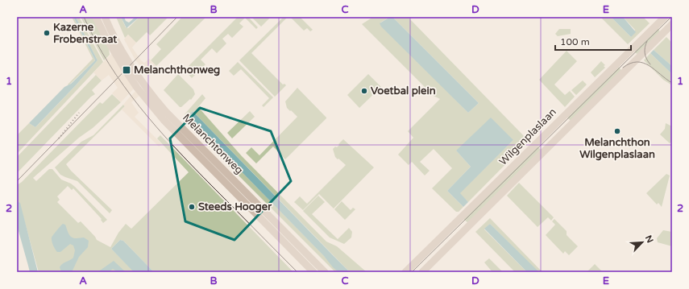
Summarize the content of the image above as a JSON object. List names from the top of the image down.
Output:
{
  "streets": {
    "street": ["Wilgenplaslaan", "Melanchtonweg"]
  },
  "places": {
    "other": [
      "Kazerne Frobenstraat",
      "Voetbal plein",
      "Melanchthon Wilgenplaslaan",
      "Steeds Hooger"
    ],
    "transit": ["Melanchthonweg"]
  },
  "scale_bar": "100 m",
  "north": "top right",
  "grid": {
    "columns": [
      "A",
      "B",
      "C",
      "D",
      "E"
    ],
    "rows": ["1", "2"]
  }
}
